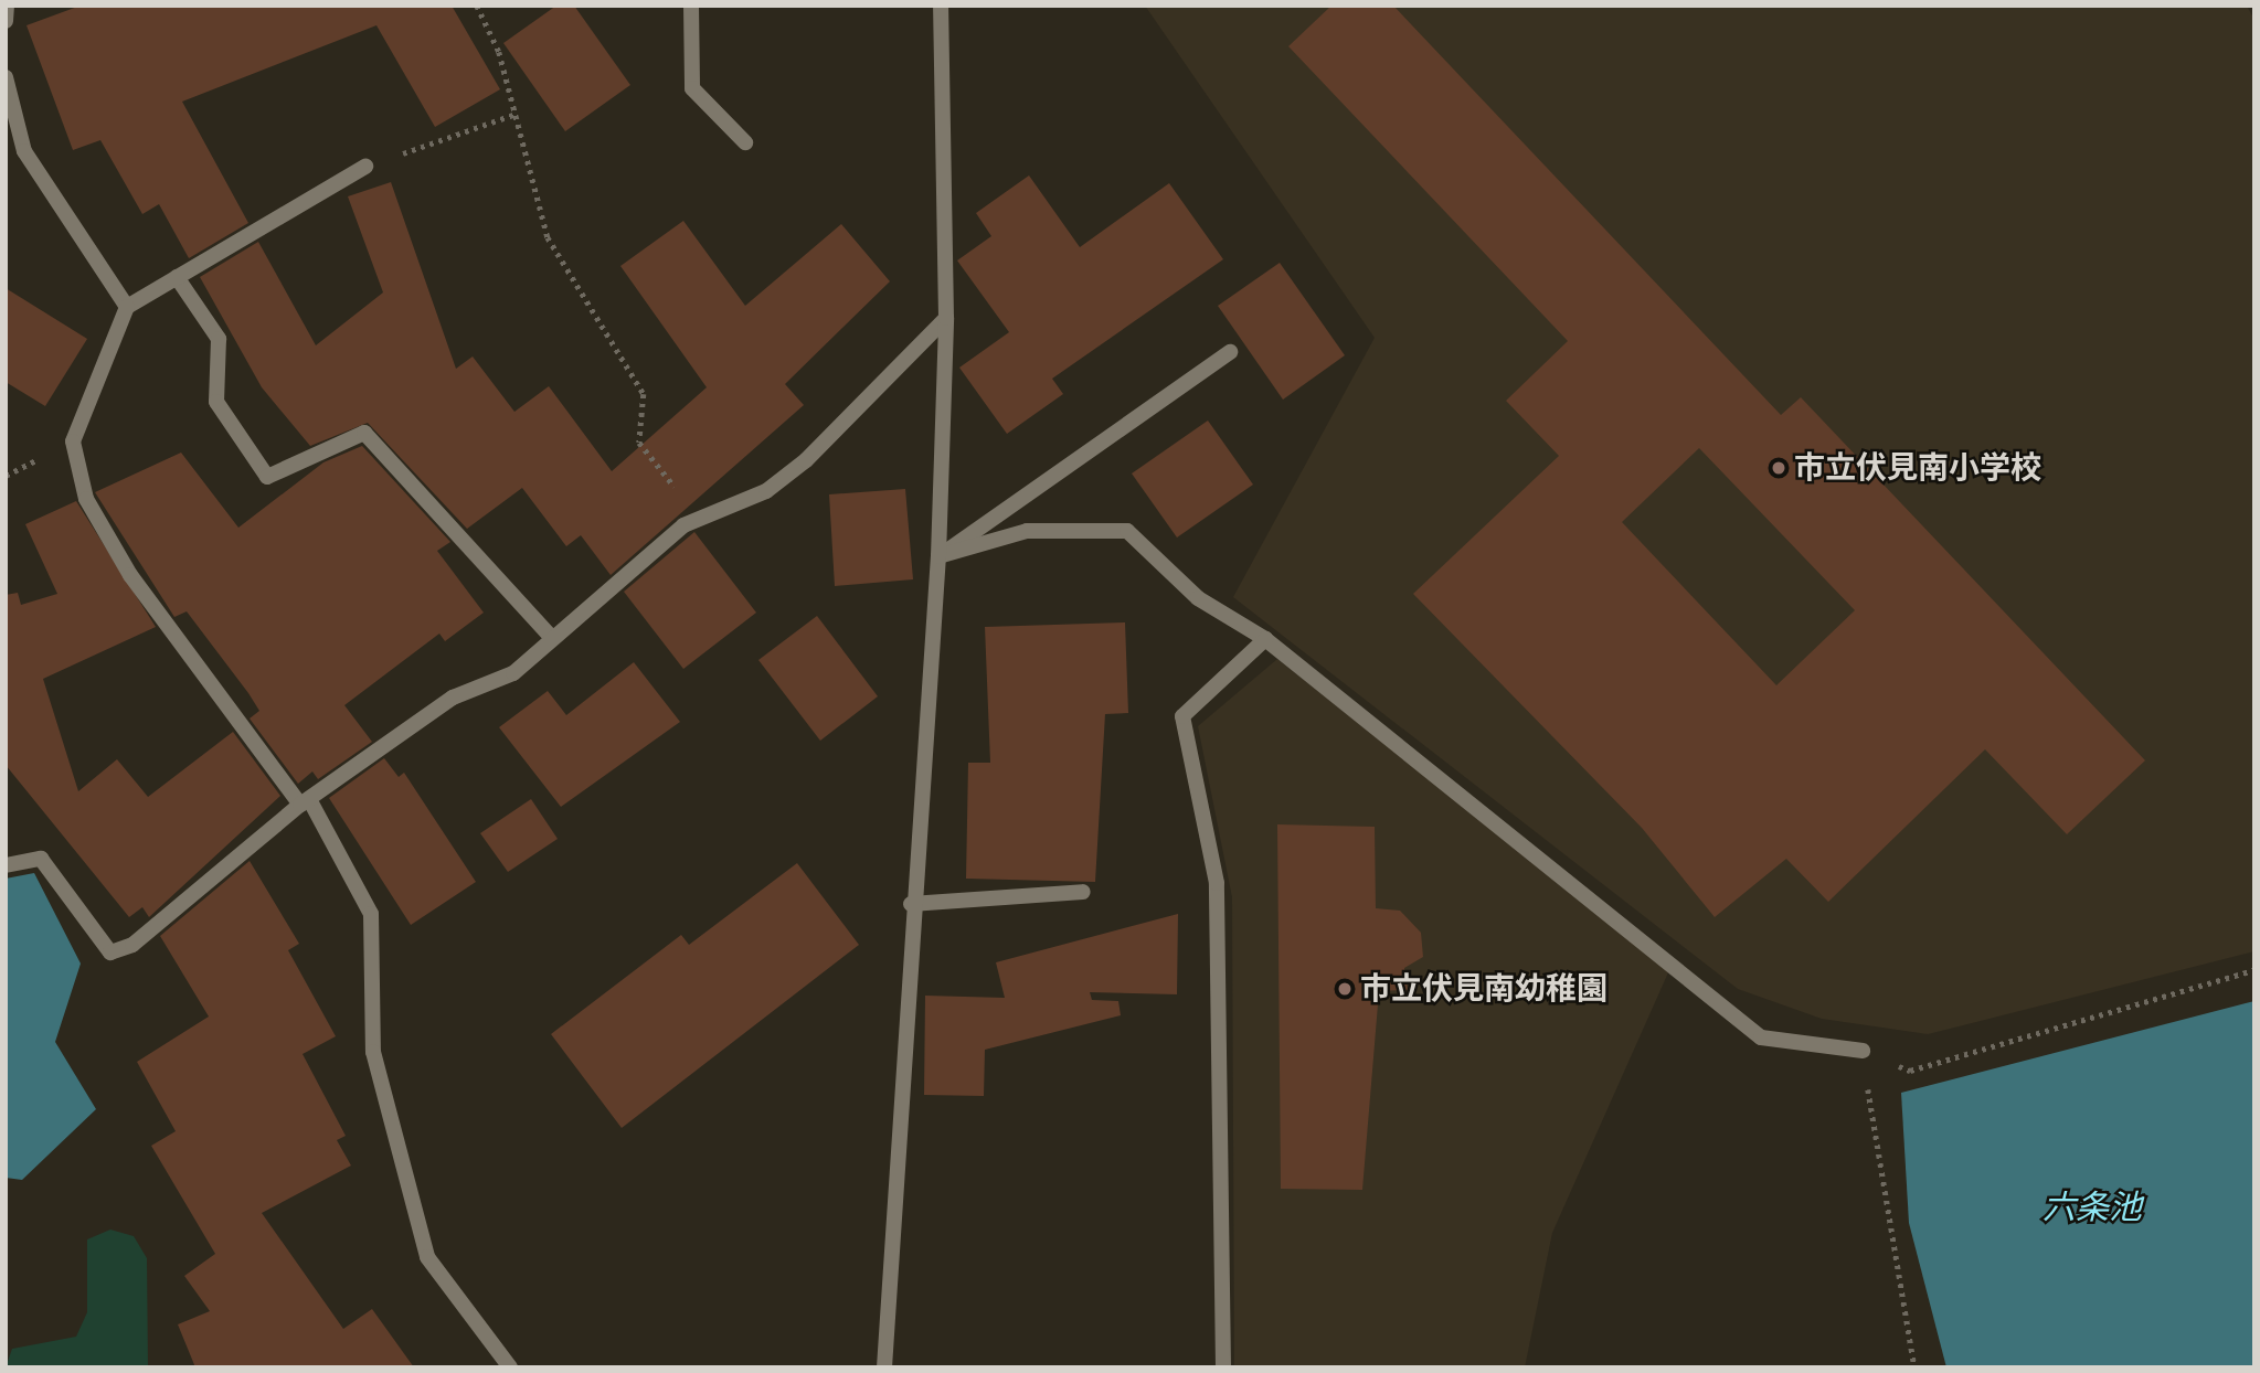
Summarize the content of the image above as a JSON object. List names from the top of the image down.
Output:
{
  "water": ["六条池"],
  "places": ["市立伏見南小学校", "市立伏見南幼稚園"]
}
